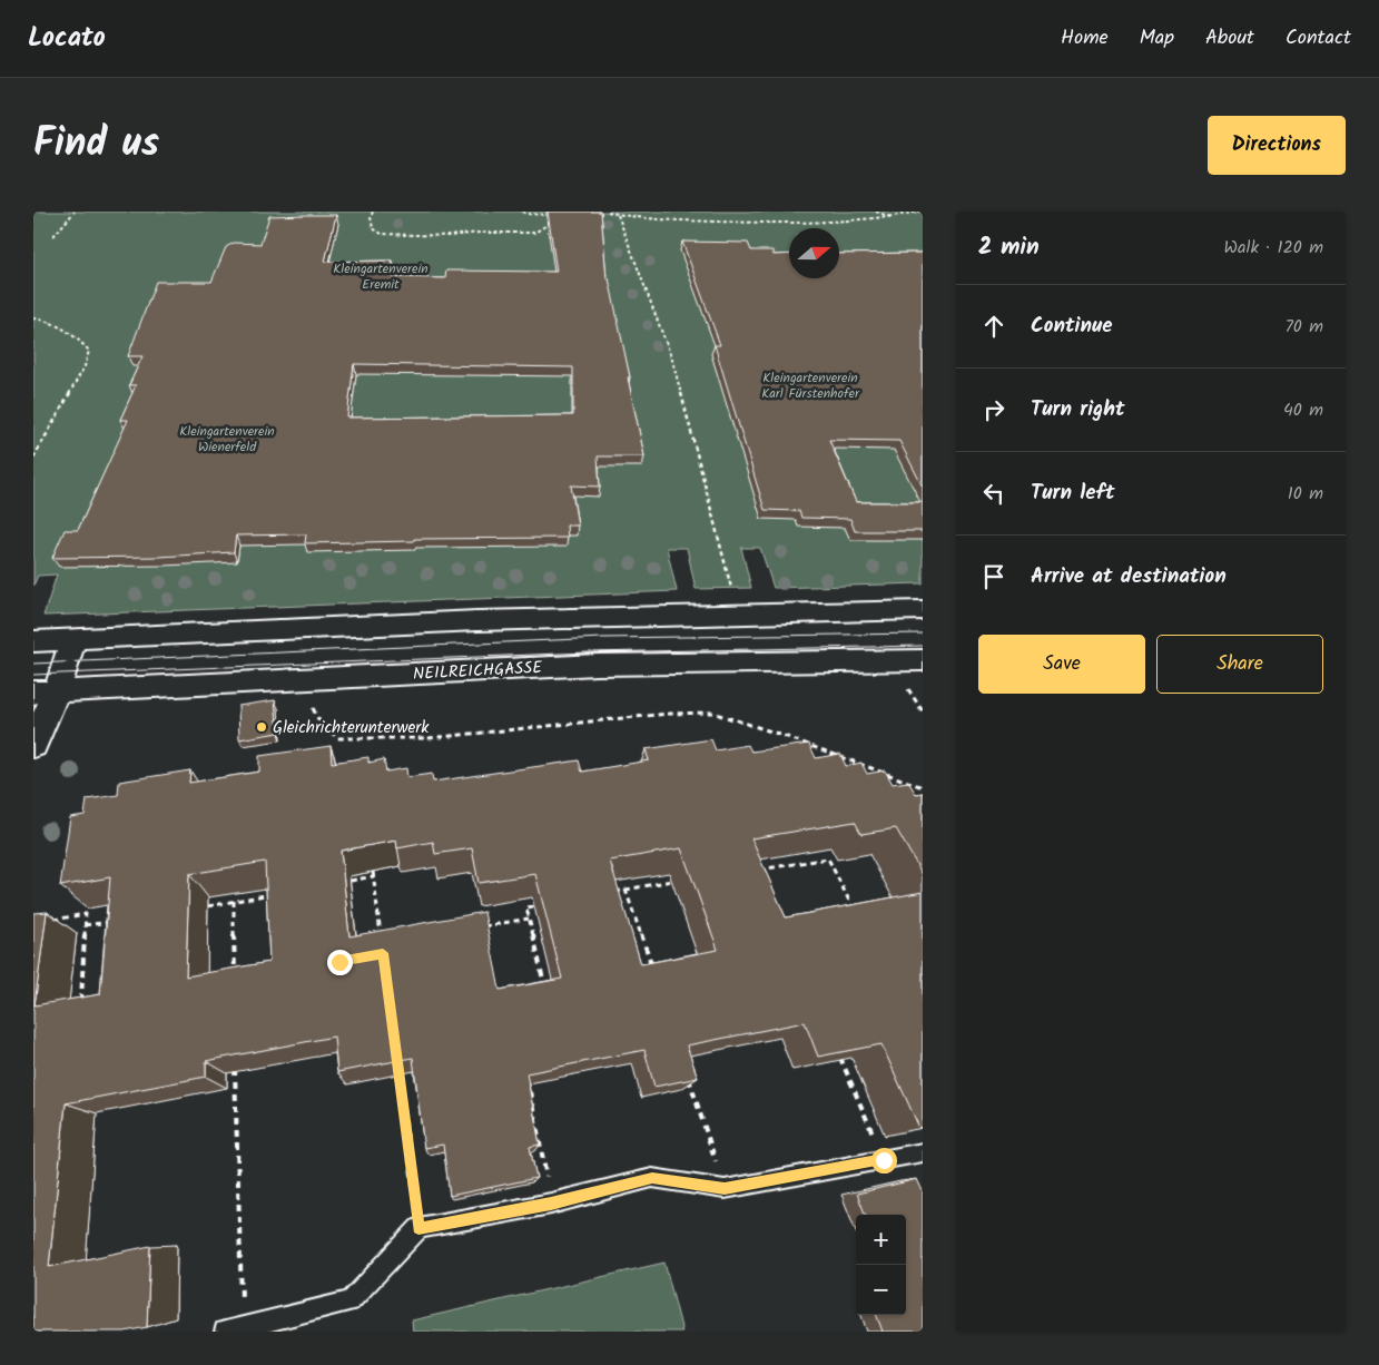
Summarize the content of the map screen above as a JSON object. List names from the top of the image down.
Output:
{
  "streets": {
    "street": ["NEILREICHGASSE"]
  },
  "parks": ["Kleingartenverein Eremit", "Kleingartenverein Karl Fürstenhofer", "Kleingartenverein Wienerfeld"],
  "places": ["Gleichrichterunterwerk"],
  "north": "right",
  "page": {
    "header": "Locato",
    "nav": [
      "Home",
      "Map",
      "About",
      "Contact"
    ],
    "title": "Find us",
    "buttons": [
      "Directions",
      ["Save", "Share"]
    ],
    "heading": ["2 min", "Walk · 120 m"],
    "list": [
      ["Continue", "70 m"],
      ["Turn right", "40 m"],
      ["Turn left", "10 m"],
      "Arrive at destination"
    ],
    "map_buttons": ["+", "−"]
  }
}
